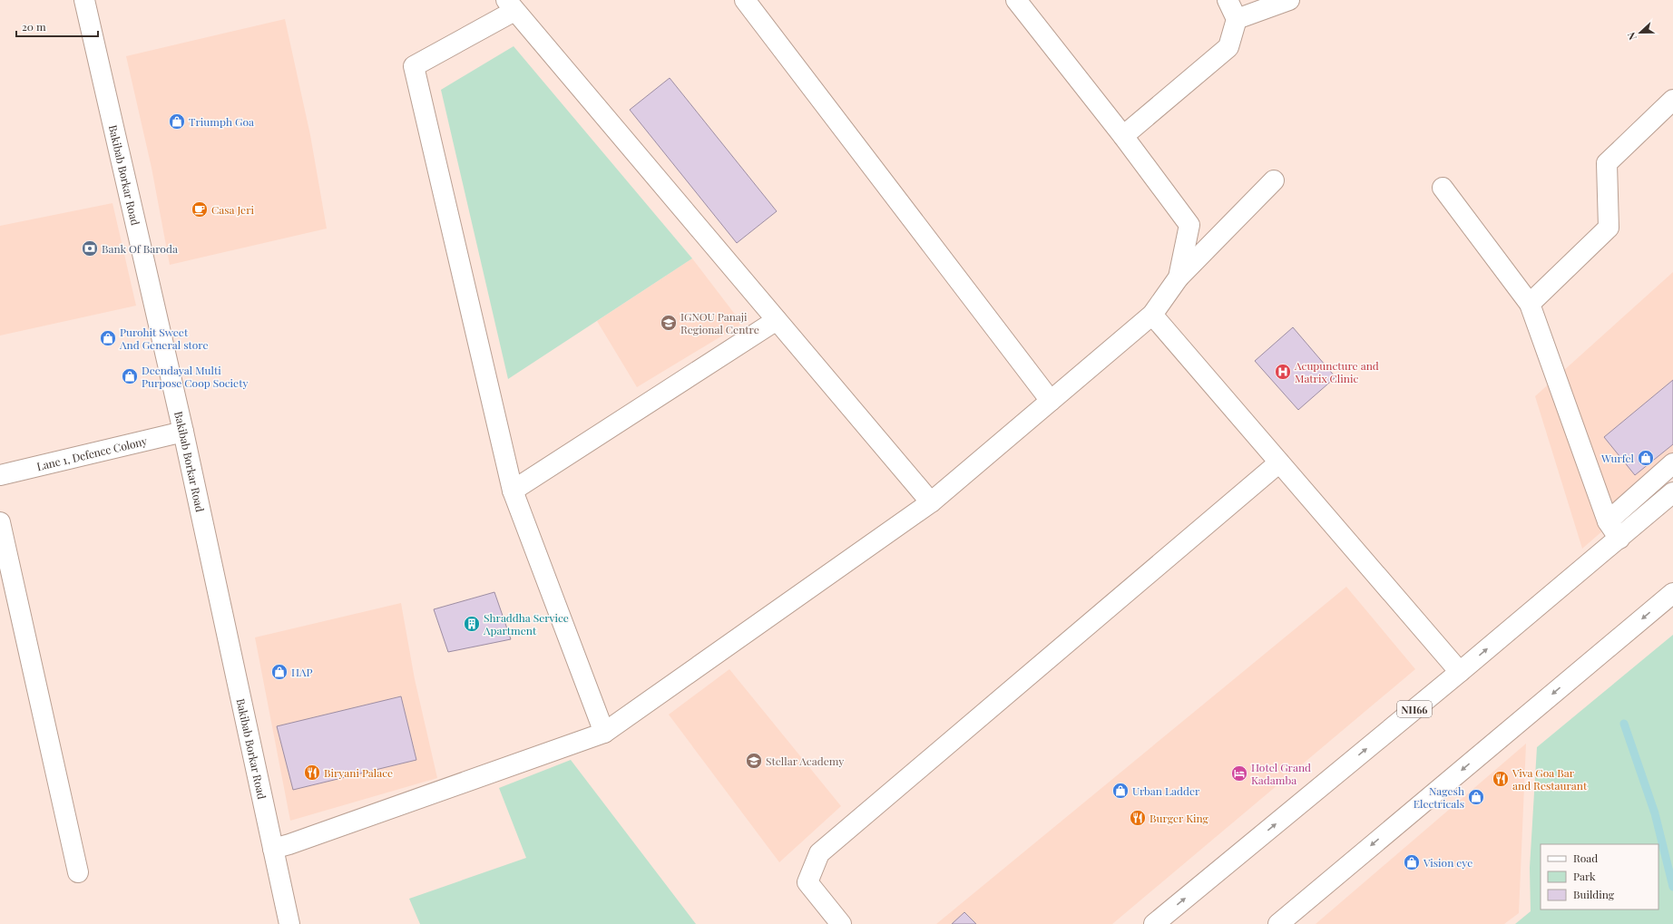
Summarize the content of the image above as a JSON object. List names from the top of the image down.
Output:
{
  "streets": {
    "main road": ["Bakibab Borkar Road", "Lane 1, Defence Colony", "NH66"]
  },
  "crossings": [
    ["Bakibab Borkar Road", "Lane 1, Defence Colony"]
  ],
  "places": {
    "shop": [
      "Triumph Goa",
      "Purohit Sweet And General store",
      "Deendayal Multi Purpose Coop Society",
      "Wurfel",
      "HAP",
      "Urban Ladder",
      "Nagesh Electricals",
      "Vision eye"
    ],
    "cafe": ["Casa Jeri"],
    "bank": ["Bank Of Baroda"],
    "school or university": ["IGNOU Panaji Regional Centre", "Stellar Academy"],
    "hospital": ["Acupuncture and Matrix Clinic"],
    "building": ["Shraddha Service Apartment"],
    "restaurant": ["Biryani Palace", "Viva Goa Bar and Restaurant", "Burger King"],
    "hotel": ["Hotel Grand Kadamba"]
  },
  "legend": ["Road", "Park", "Building"],
  "scale_bar": "20 m",
  "north": "left"
}
